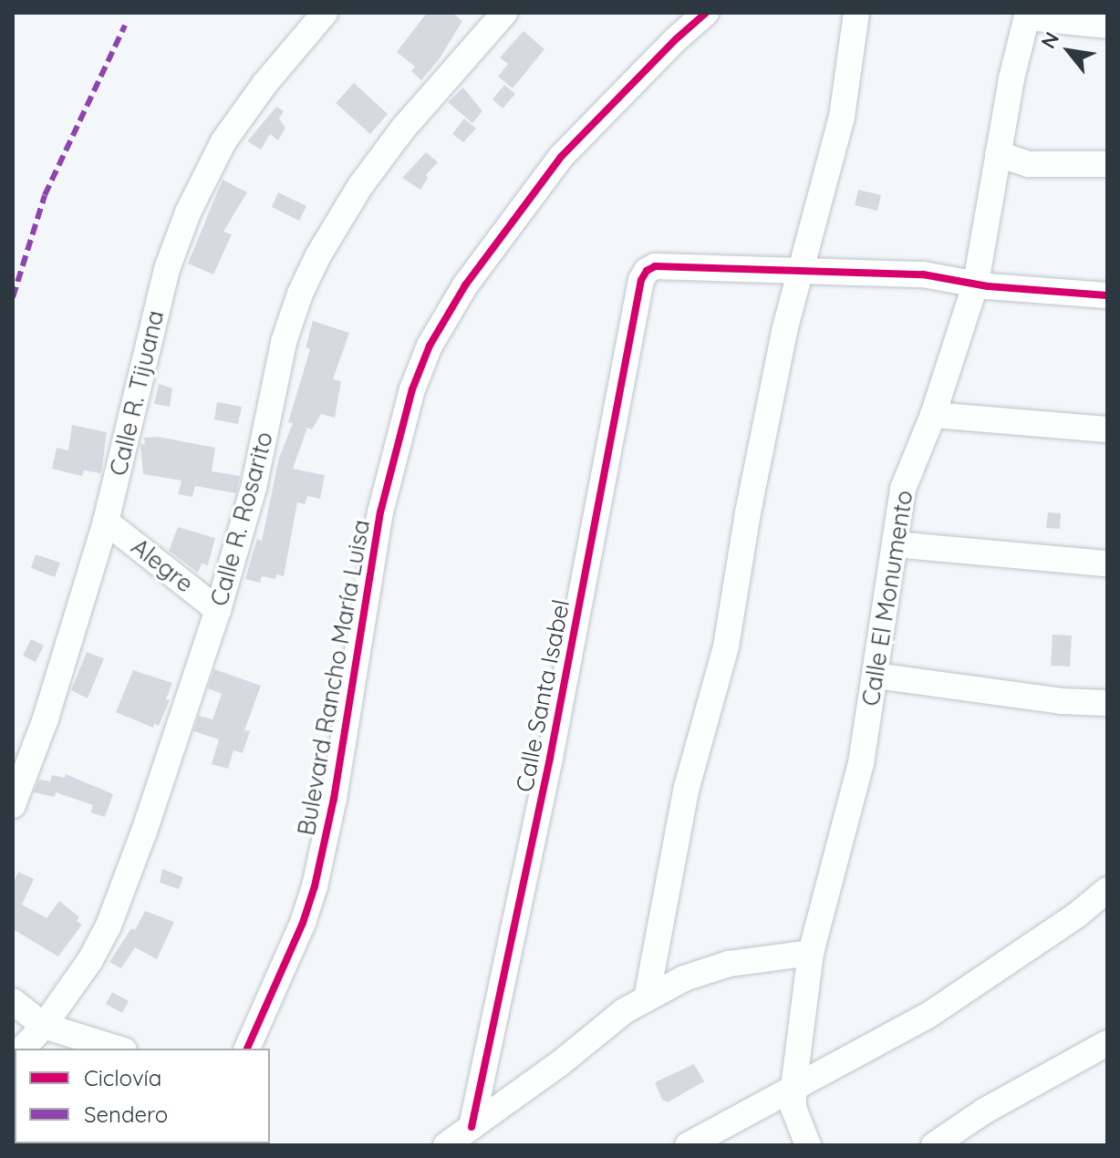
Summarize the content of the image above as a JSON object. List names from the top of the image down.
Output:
{
  "streets": {
    "street": [
      "Calle R. Tijuana",
      "Calle R. Rosarito",
      "Alegre",
      "Calle El Monumento",
      "Bulevard Rancho María Luisa",
      "Calle Santa Isabel"
    ]
  },
  "crossings": [
    ["Calle R. Tijuana", "Alegre"],
    ["Calle R. Rosarito", "Alegre"]
  ],
  "legend": ["Ciclovía", "Sendero"],
  "north": "top left"
}
